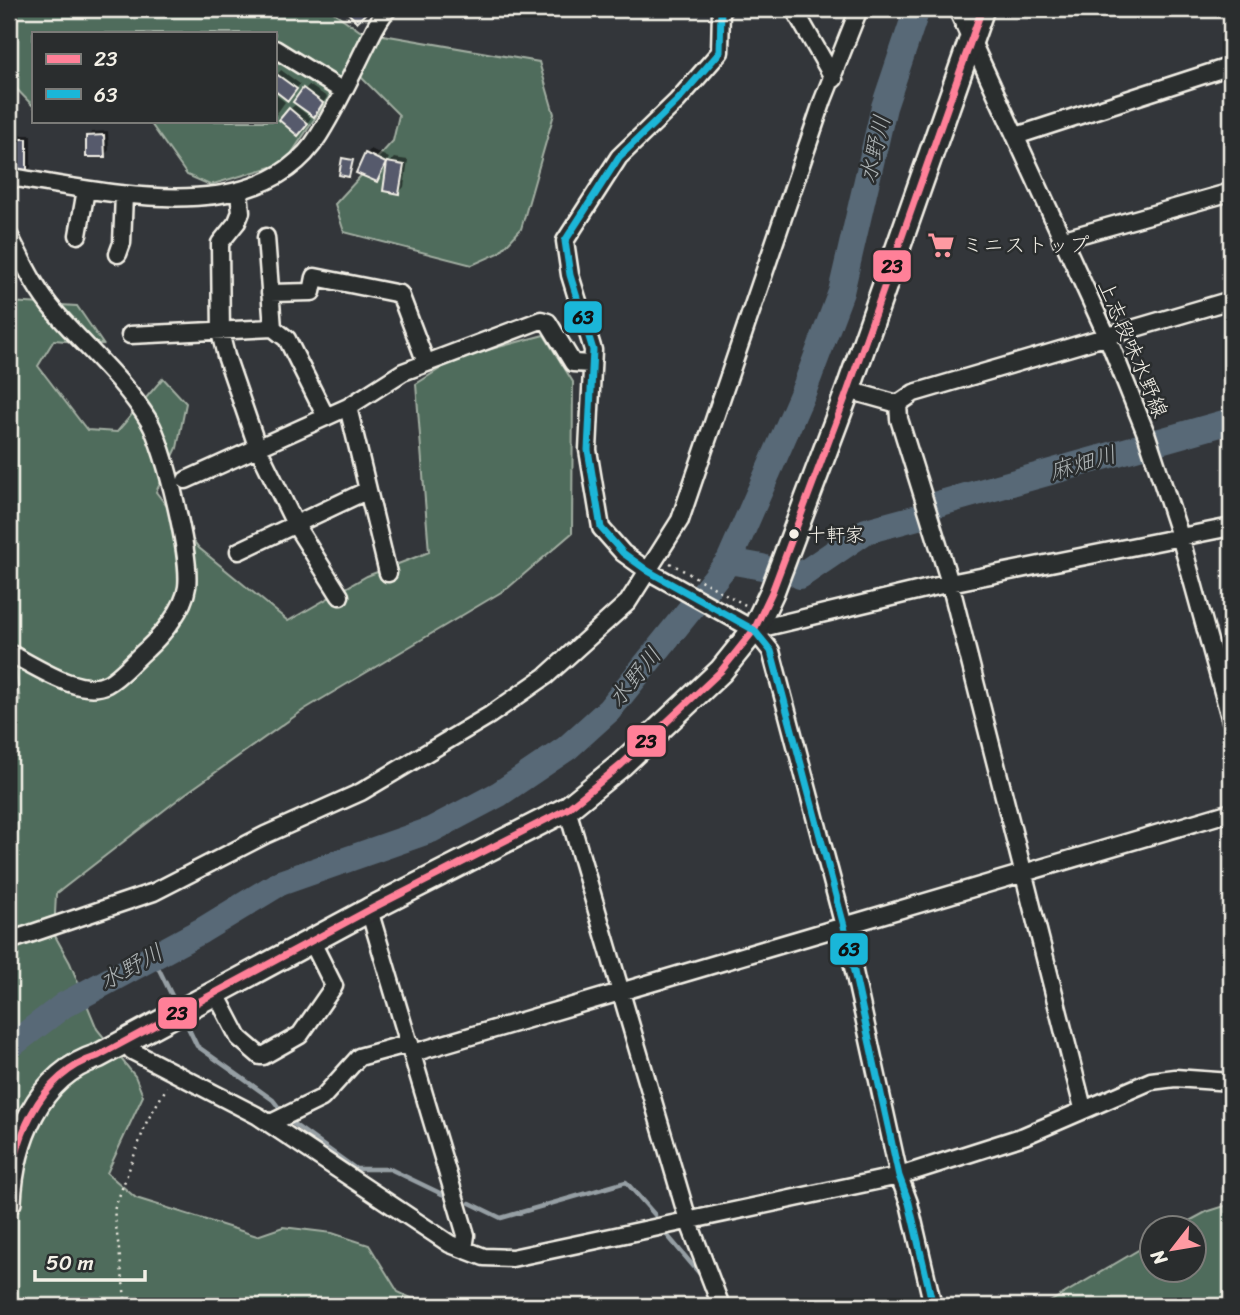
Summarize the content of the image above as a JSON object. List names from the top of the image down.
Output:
{
  "streets": {
    "street": ["上志段味水野線"]
  },
  "water": ["水野川", "麻畑川"],
  "places": {
    "supermarket": ["ミニストップ"],
    "other": ["十軒家"]
  },
  "lines": ["transit line 23", "transit line 63"],
  "legend": ["23", "63"],
  "scale_bar": "50 m",
  "north": "bottom left"
}
